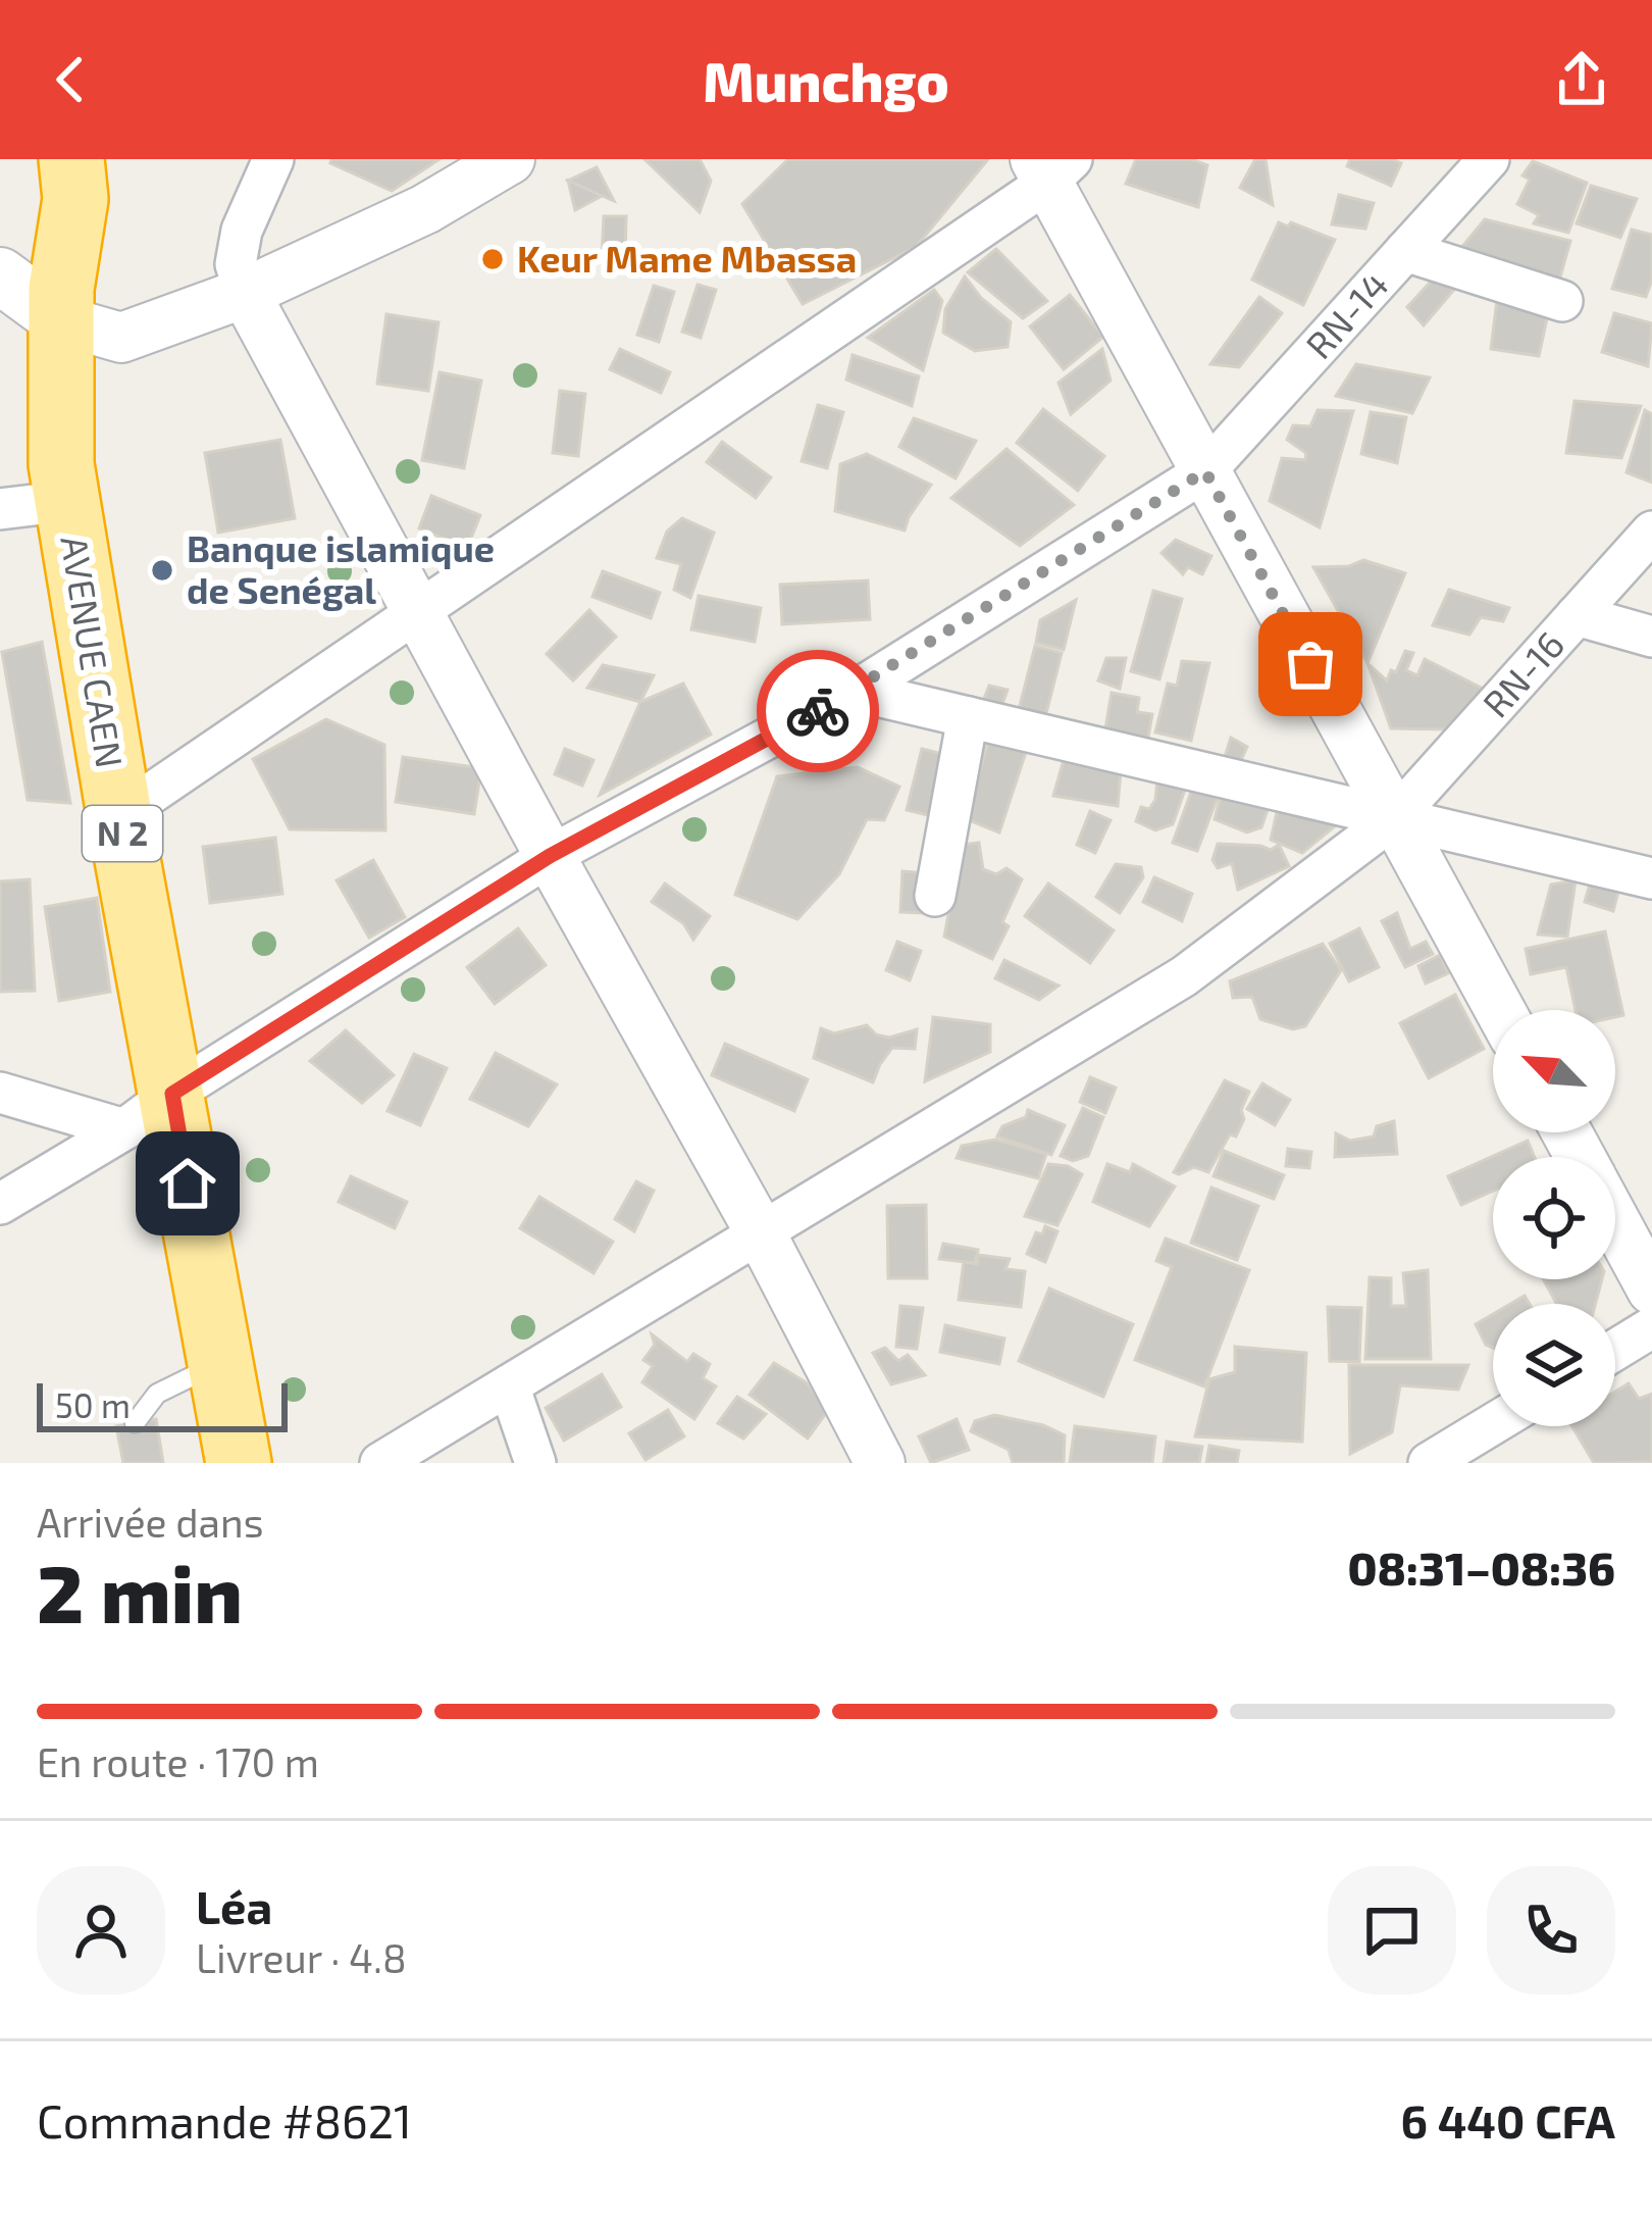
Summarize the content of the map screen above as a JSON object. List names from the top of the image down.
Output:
{
  "streets": {
    "highway": ["AVENUE CAEN", "N 2"],
    "street": ["RN-14", "RN-16"]
  },
  "crossings": [
    ["RN-14", "AVENUE CAEN"]
  ],
  "places": ["Keur Mame Mbassa", "Banque islamique de Senégal"],
  "scale_bar": "50 m",
  "north": "top left",
  "page": {
    "header": "Munchgo",
    "scale": "50 m",
    "heading": ["2 min", "Arrivée dans", "08:31–08:36"],
    "panel": [
      "Léa",
      "Livreur · 4.8",
      "Commande #8621",
      "6 440 CFA"
    ],
    "bar": "En route · 170 m"
  }
}
